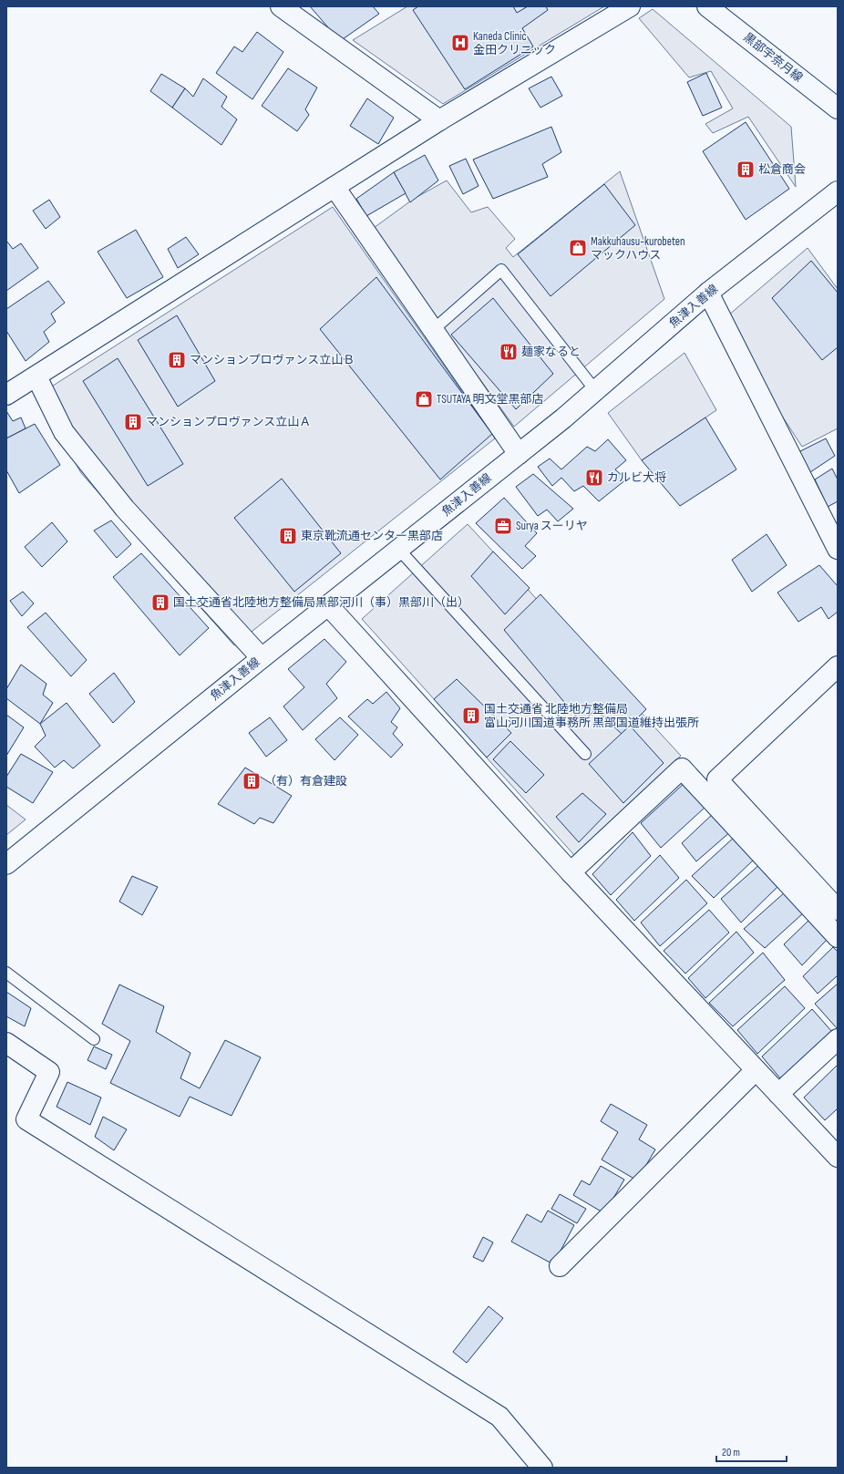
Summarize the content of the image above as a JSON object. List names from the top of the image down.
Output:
{
  "streets": {
    "street": ["黒部宇奈月線", "魚津入善線"]
  },
  "places": {
    "hospital": ["Kaneda Clinic 金田クリニック"],
    "building": [
      "松倉商会",
      "マンションプロヴァンス立山Ｂ",
      "マンションプロヴァンス立山Ａ",
      "東京靴流通センター黒部店",
      "国土交通省北陸地方整備局黒部河川（事）黒部川（出）",
      "国土交通省 北陸地方整備局 富山河川国道事務所 黒部国道維持出張所",
      "（有）有倉建設"
    ],
    "shop": ["Makkuhausu-kurobeten マックハウス", "TSUTAYA 明文堂黒部店"],
    "restaurant": ["麺家なると", "カルビ大将"],
    "office": ["Surya スーリヤ"]
  },
  "scale_bar": "20 m"
}
